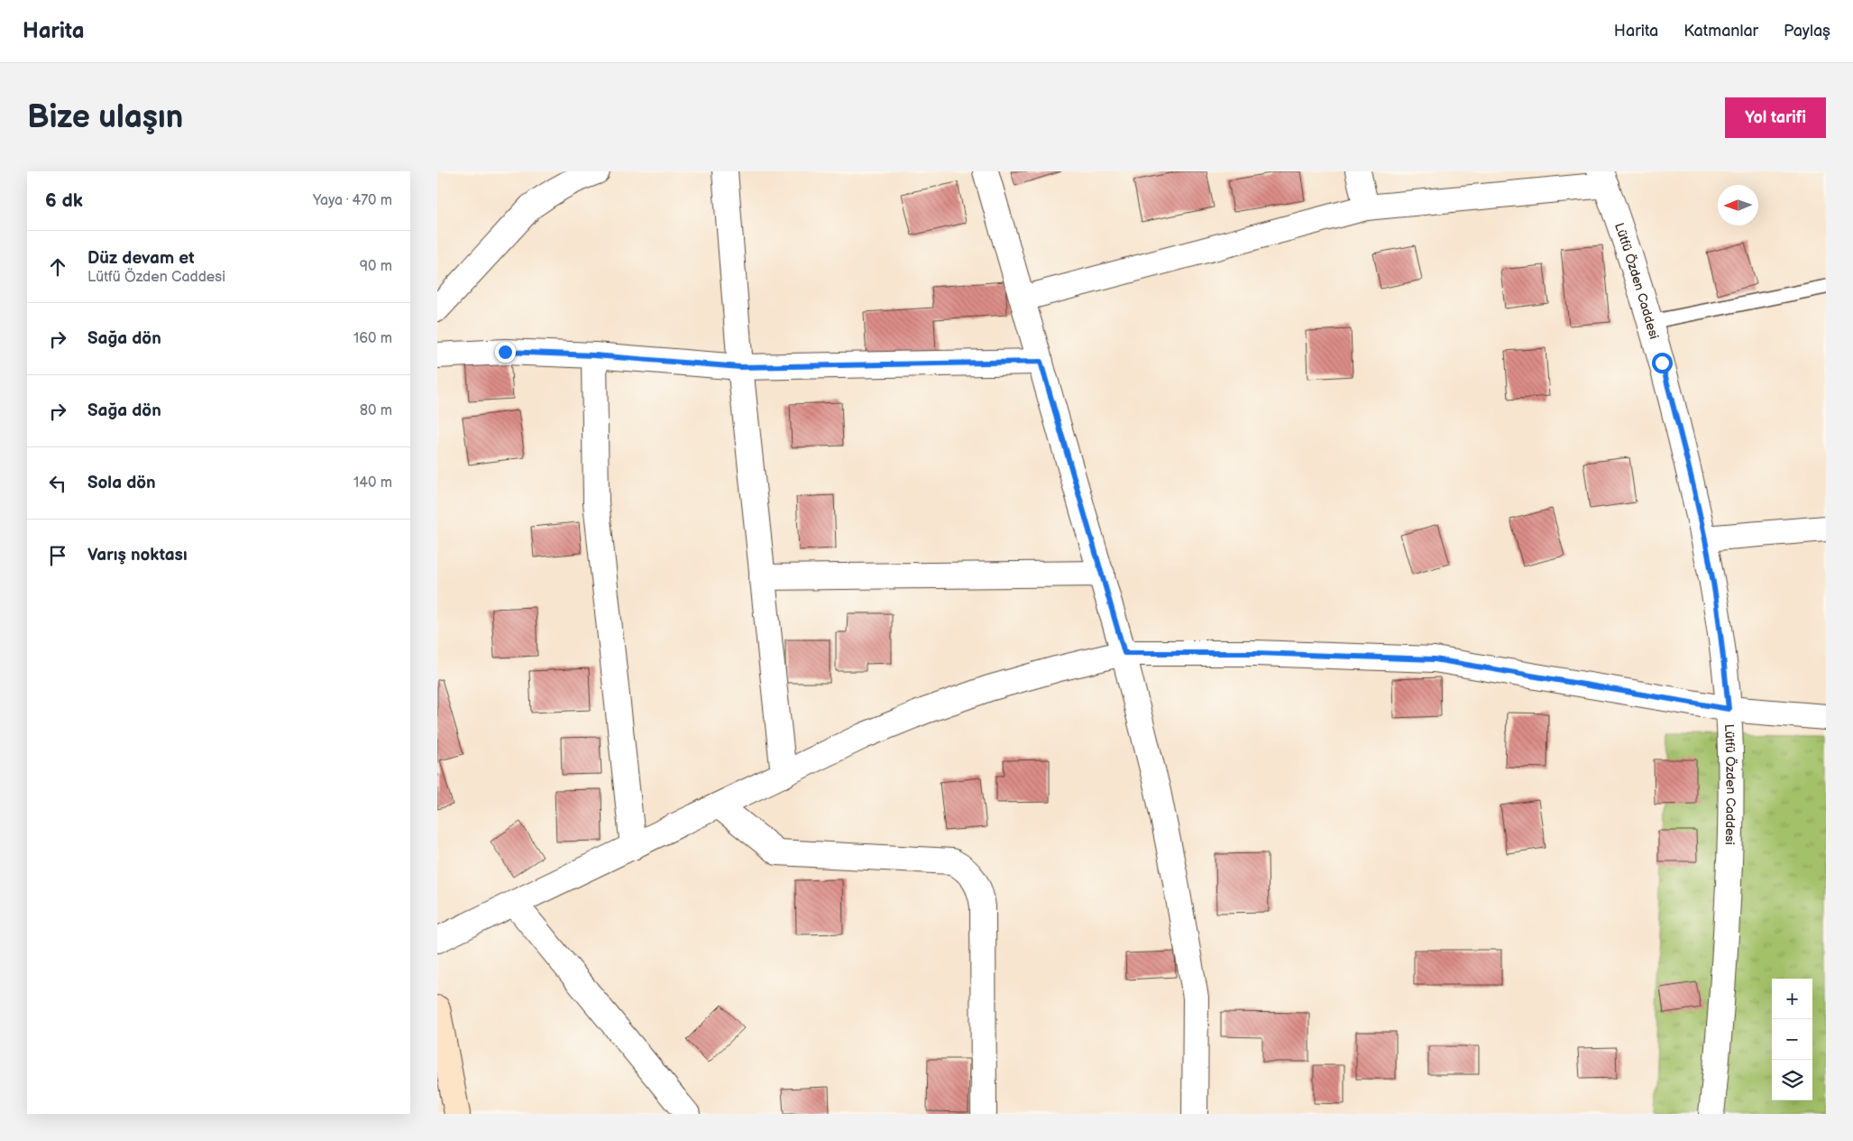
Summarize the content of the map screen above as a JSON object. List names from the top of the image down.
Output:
{
  "streets": {
    "street": ["Lütfü Özden Caddesi"]
  },
  "north": "left",
  "page": {
    "header": "Harita",
    "nav": ["Harita", "Katmanlar", "Paylaş"],
    "buttons": "Yol tarifi",
    "title": "Bize ulaşın",
    "heading": ["6 dk", "Yaya · 470 m"],
    "list": [
      ["Düz devam et", "Lütfü Özden Caddesi", "90 m"],
      ["Sağa dön", "160 m"],
      ["Sağa dön", "80 m"],
      ["Sola dön", "140 m"],
      "Varış noktası"
    ],
    "map_buttons": ["+", "−"]
  }
}
